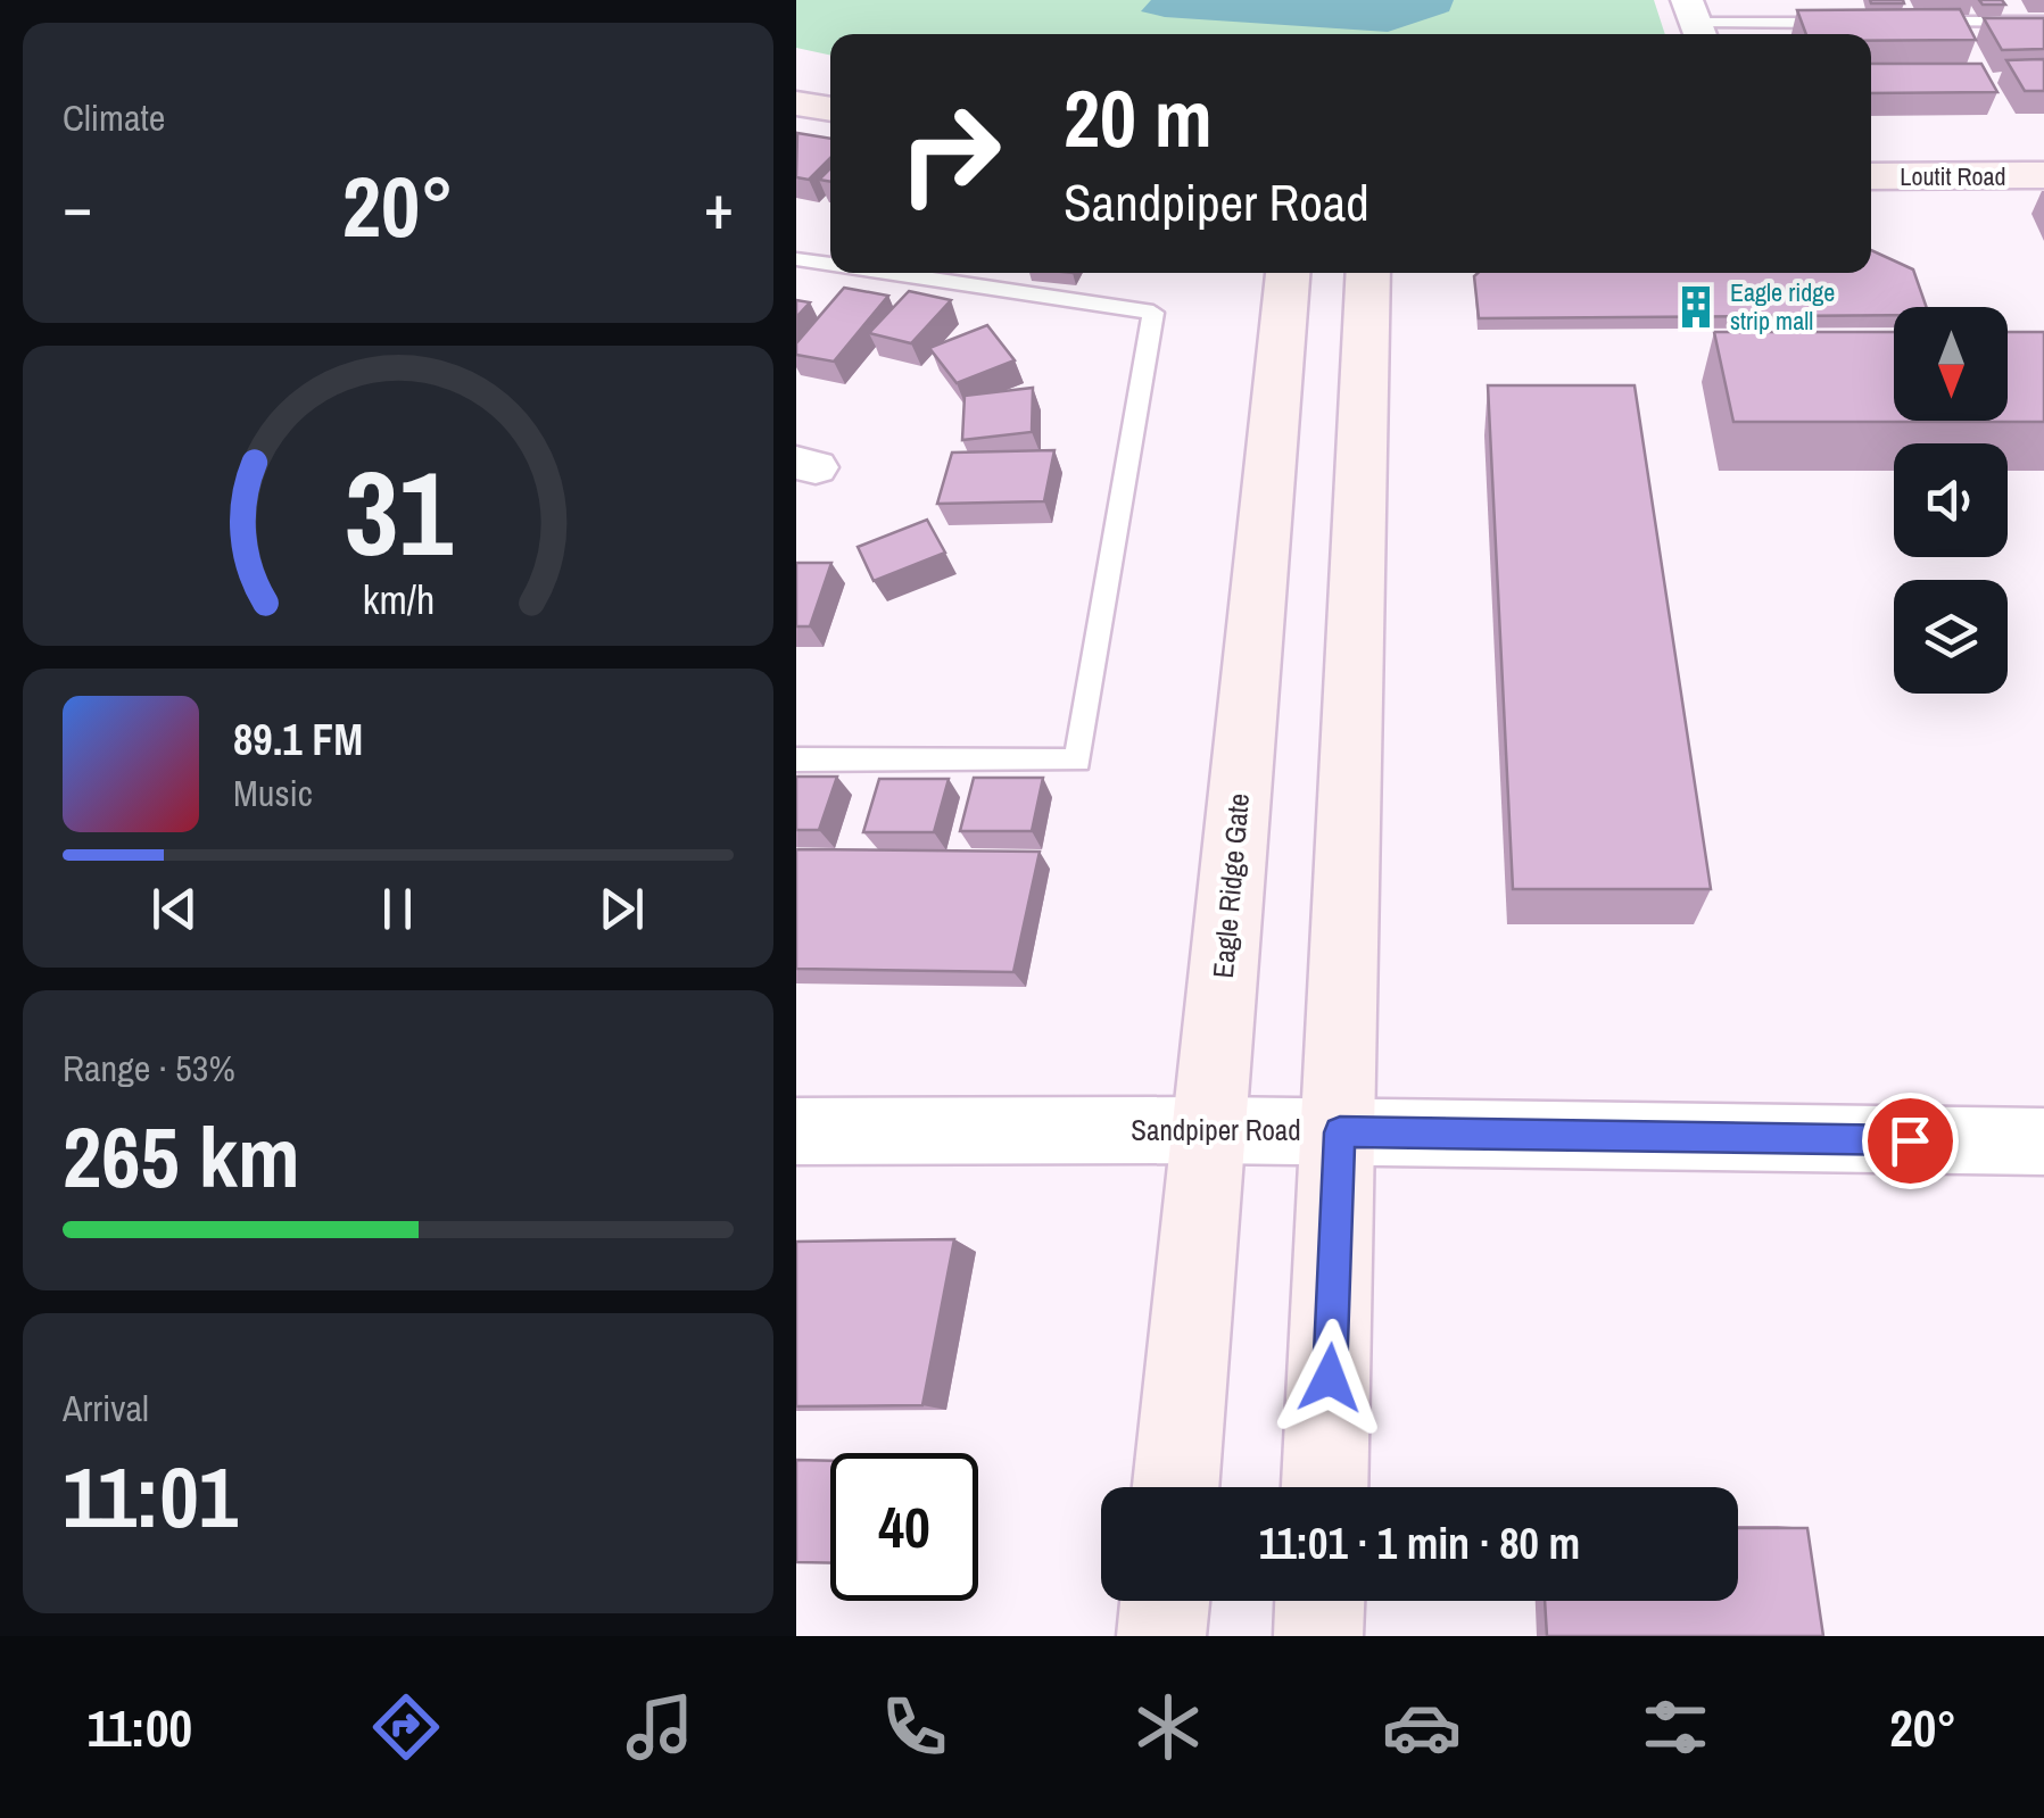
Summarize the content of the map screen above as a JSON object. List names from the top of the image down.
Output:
{
  "streets": {
    "street": ["Loutit Road", "Eagle Ridge Gate", "Sandpiper Road"]
  },
  "crossings": [
    ["Eagle Ridge Gate", "Sandpiper Road"]
  ],
  "places": {
    "building": ["Eagle ridge strip mall"]
  },
  "north": "bottom",
  "page": {
    "tile": [
      "Climate",
      ["Range · 53%", "265 km"],
      ["Arrival", "11:01"]
    ],
    "turn": ["20 m", "Sandpiper Road"],
    "heat": ["−", "20°", "+"],
    "song": ["89.1 FM", "Music"],
    "limit": "40",
    "trip": "11:01 · 1 min · 80 m",
    "tabs": ["11:00", "20°"],
    "gauge": ["31", "km/h"]
  }
}
